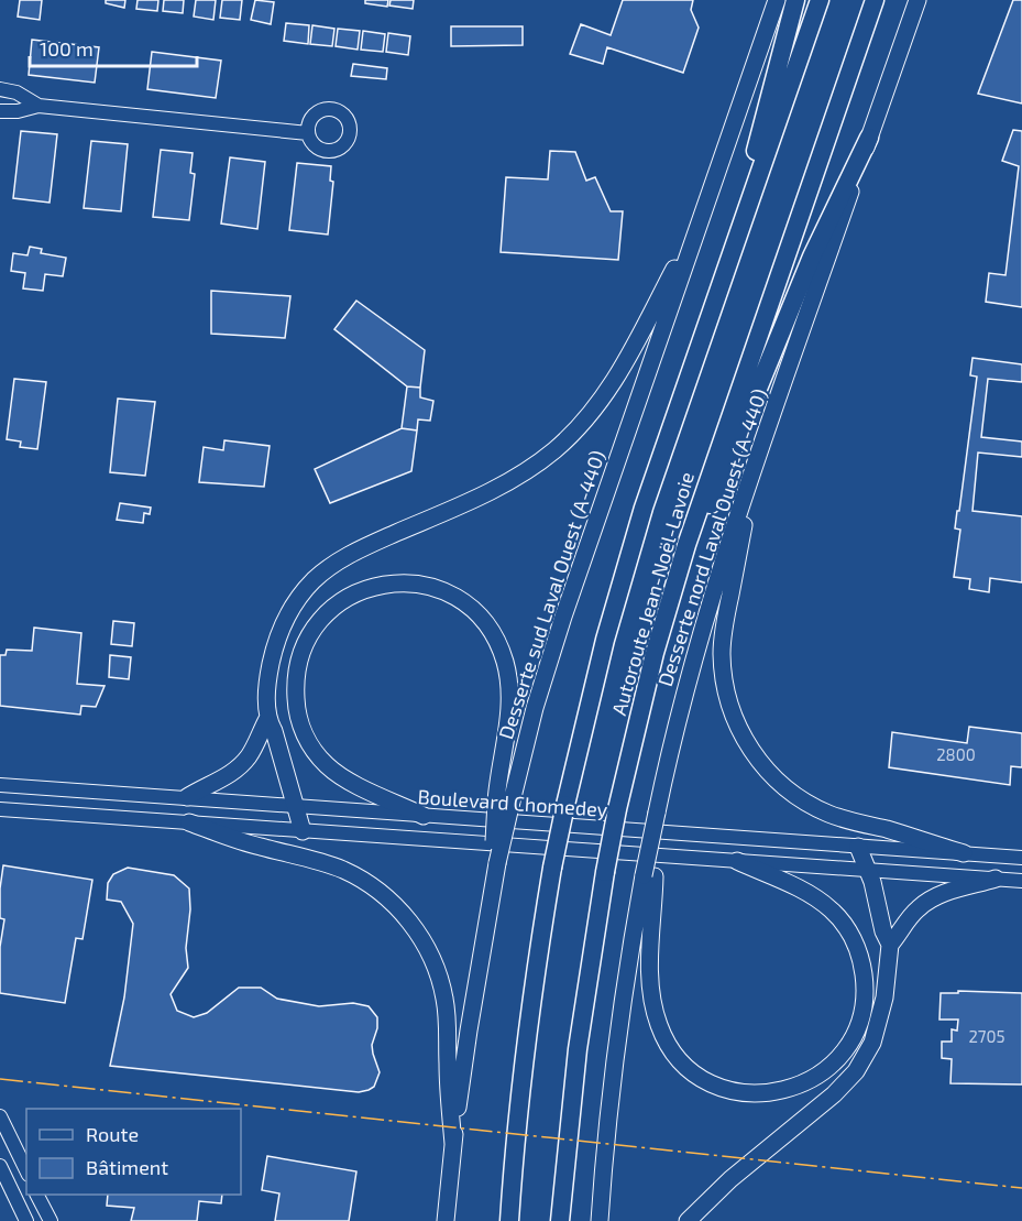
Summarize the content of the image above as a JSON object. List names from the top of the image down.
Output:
{
  "streets": {
    "highway": ["Autoroute Jean-Noël-Lavoie"],
    "main road": ["Desserte nord Laval Ouest (A-440)", "Desserte sud Laval Ouest (A-440)"],
    "street": ["Boulevard Chomedey"]
  },
  "house_numbers": ["2800", "2705"],
  "legend": ["Route", "Bâtiment"],
  "scale_bar": "100 m"
}
